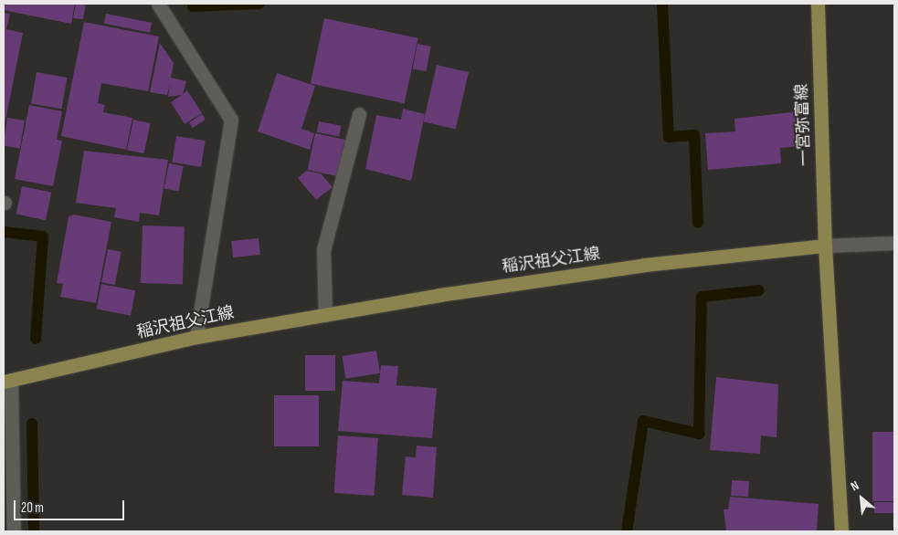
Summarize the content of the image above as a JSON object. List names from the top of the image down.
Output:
{
  "streets": {
    "main road": ["一宮弥富線", "稲沢祖父江線"]
  },
  "crossings": [
    ["一宮弥富線", "稲沢祖父江線"]
  ],
  "scale_bar": "20 m",
  "north": "top left"
}
